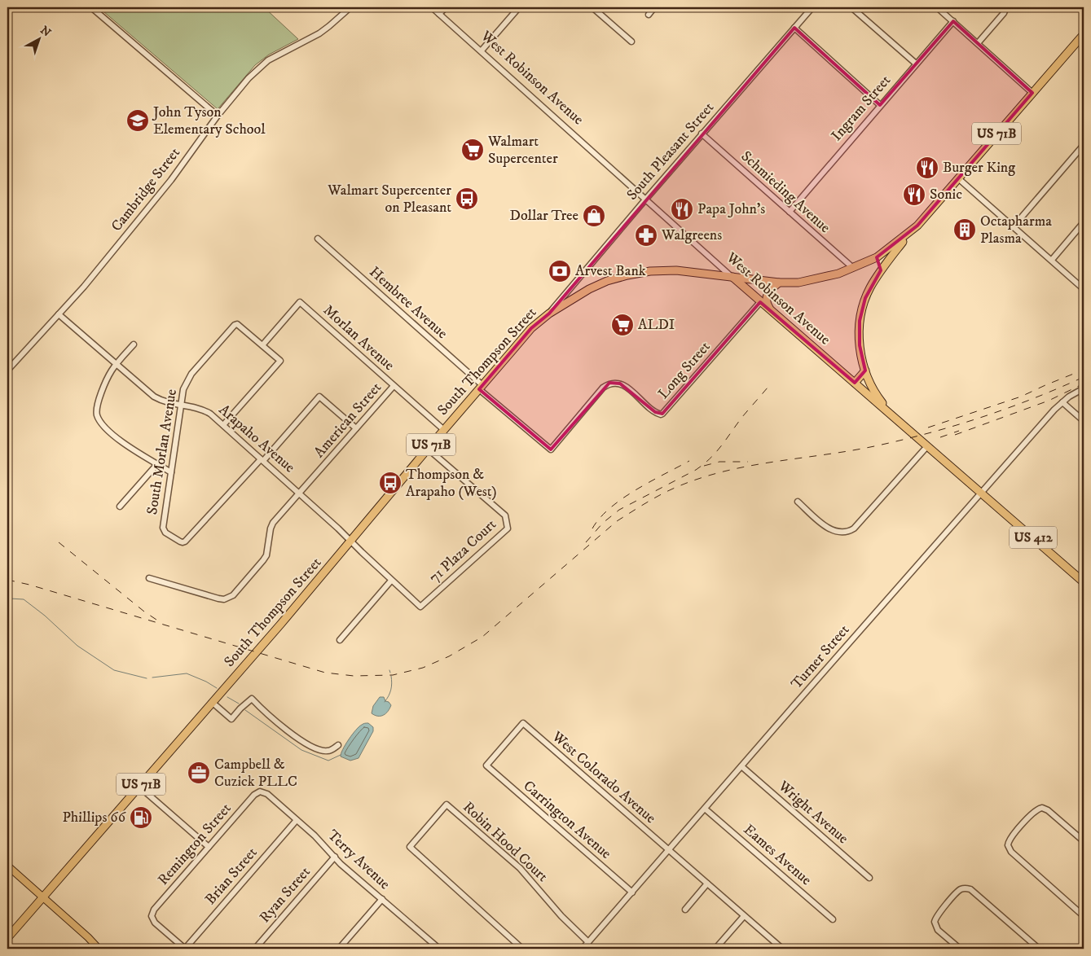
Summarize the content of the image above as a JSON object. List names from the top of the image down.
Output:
{
  "streets": {
    "highway": [
      "West Robinson Avenue",
      "US 71B",
      "South Thompson Street",
      "US 412"
    ],
    "street": [
      "Ingram Street",
      "South Pleasant Street",
      "Cambridge Street",
      "Schmieding Avenue",
      "Hembree Avenue",
      "Morlan Avenue",
      "Long Street",
      "American Street",
      "Arapaho Avenue",
      "South Morlan Avenue",
      "71 Plaza Court",
      "Turner Street",
      "West Colorado Avenue",
      "Wright Avenue",
      "Carrington Avenue",
      "Robin Hood Court",
      "Remington Street",
      "Eames Avenue",
      "Terry Avenue",
      "Brian Street",
      "Ryan Street"
    ]
  },
  "crossings": [
    ["West Robinson Avenue", "South Pleasant Street"],
    ["West Robinson Avenue", "South Thompson Street"],
    ["West Robinson Avenue", "Long Street"],
    ["West Robinson Avenue", "US 412"],
    ["West Robinson Avenue", "Turner Street"],
    ["Ingram Street", "Schmieding Avenue"],
    ["South Pleasant Street", "Schmieding Avenue"],
    ["South Pleasant Street", "South Thompson Street"],
    ["Cambridge Street", "Arapaho Avenue"],
    ["Schmieding Avenue", "South Thompson Street"],
    ["Hembree Avenue", "South Thompson Street"],
    ["Hembree Avenue", "Long Street"],
    ["Morlan Avenue", "South Thompson Street"],
    ["Morlan Avenue", "American Street"],
    ["Morlan Avenue", "South Morlan Avenue"],
    ["South Thompson Street", "Arapaho Avenue"],
    ["South Thompson Street", "US 412"],
    ["South Thompson Street", "71 Plaza Court"],
    ["American Street", "Arapaho Avenue"],
    ["Arapaho Avenue", "South Morlan Avenue"],
    ["Arapaho Avenue", "71 Plaza Court"],
    ["US 412", "Turner Street"],
    ["Turner Street", "West Colorado Avenue"],
    ["Turner Street", "Wright Avenue"],
    ["Turner Street", "Carrington Avenue"],
    ["Turner Street", "Robin Hood Court"],
    ["Turner Street", "Eames Avenue"],
    ["West Colorado Avenue", "Carrington Avenue"],
    ["Remington Street", "Terry Avenue"],
    ["Remington Street", "Brian Street"],
    ["Terry Avenue", "Brian Street"],
    ["Terry Avenue", "Ryan Street"]
  ],
  "places": {
    "school or university": ["John Tyson Elementary School"],
    "supermarket": ["Walmart Supercenter", "ALDI"],
    "restaurant": ["Burger King", "Sonic", "Papa John's"],
    "bus stop": ["Walmart Supercenter on Pleasant", "Thompson & Arapaho (West)"],
    "shop": ["Dollar Tree"],
    "building": ["Octapharma Plasma"],
    "pharmacy": ["Walgreens"],
    "bank": ["Arvest Bank"],
    "office": ["Campbell & Cuzick PLLC"],
    "fuel station": ["Phillips 66"]
  },
  "north": "top right"
}
